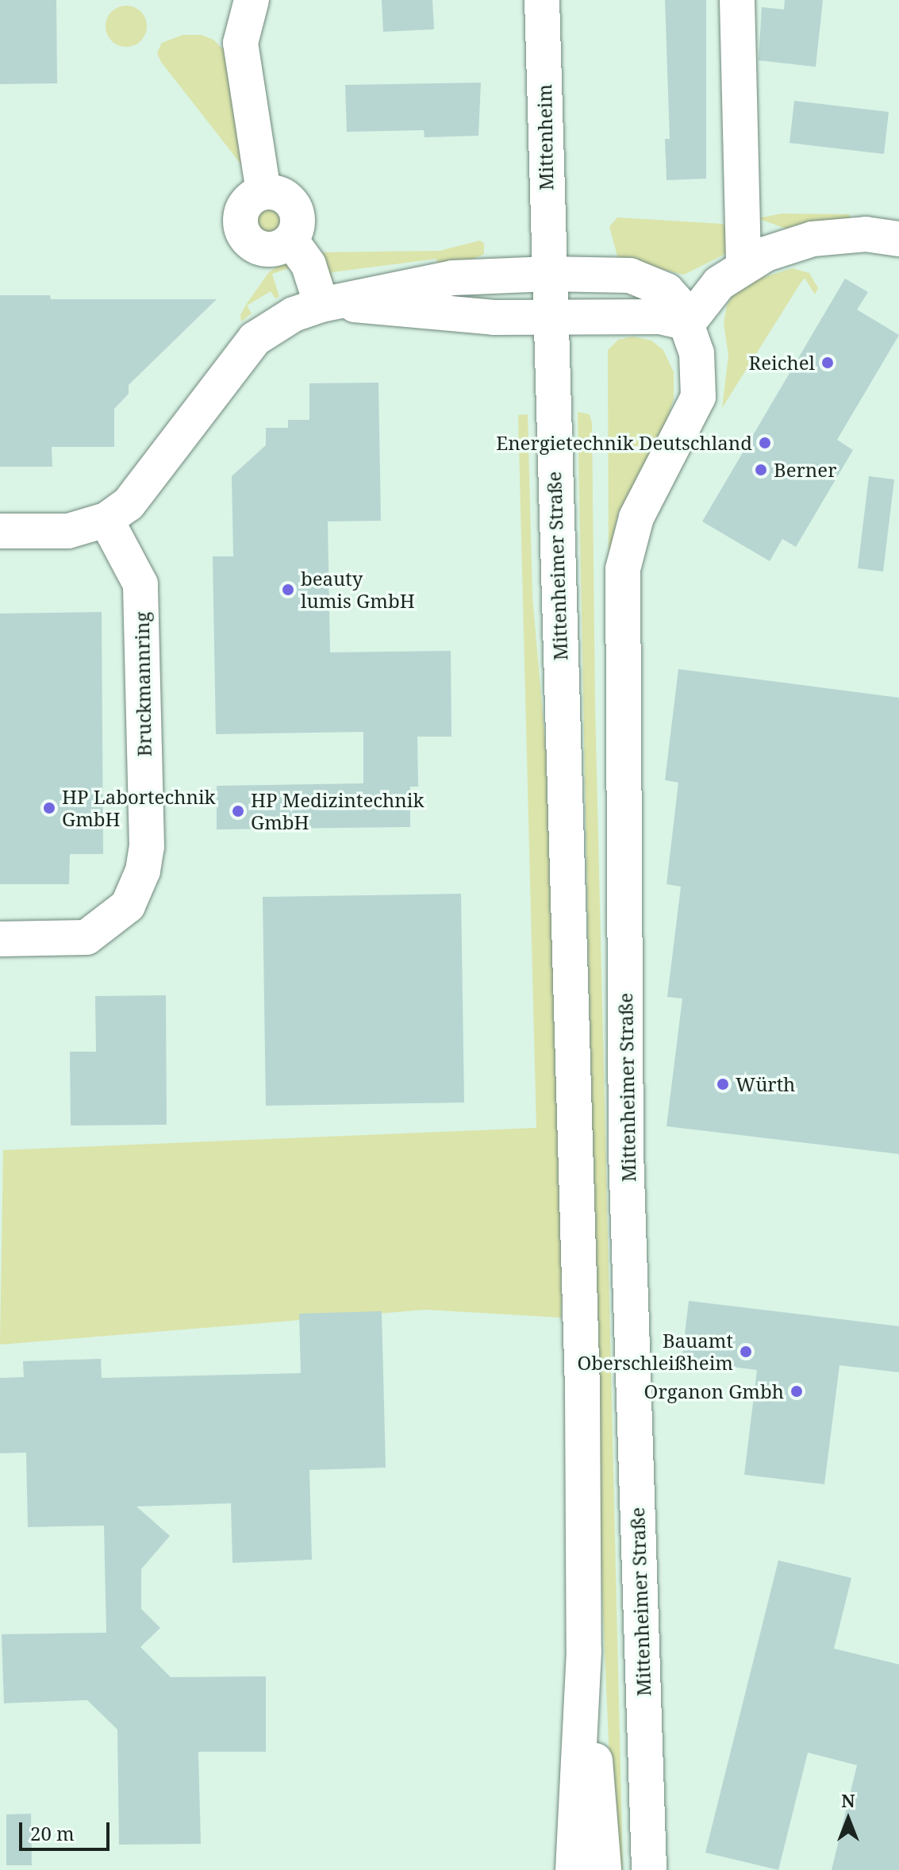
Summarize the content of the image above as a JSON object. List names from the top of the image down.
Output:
{
  "streets": {
    "street": ["Mittenheim", "Mittenheimer Straße", "Bruckmannring"]
  },
  "crossings": [
    ["Mittenheim", "Mittenheimer Straße"]
  ],
  "places": [
    "Reichel",
    "Energietechnik Deutschland",
    "Berner",
    "beauty lumis GmbH",
    "HP Labortechnik GmbH",
    "HP Medizintechnik GmbH",
    "Würth",
    "Bauamt Oberschleißheim",
    "Organon Gmbh"
  ],
  "scale_bar": "20 m",
  "north": "top"
}
